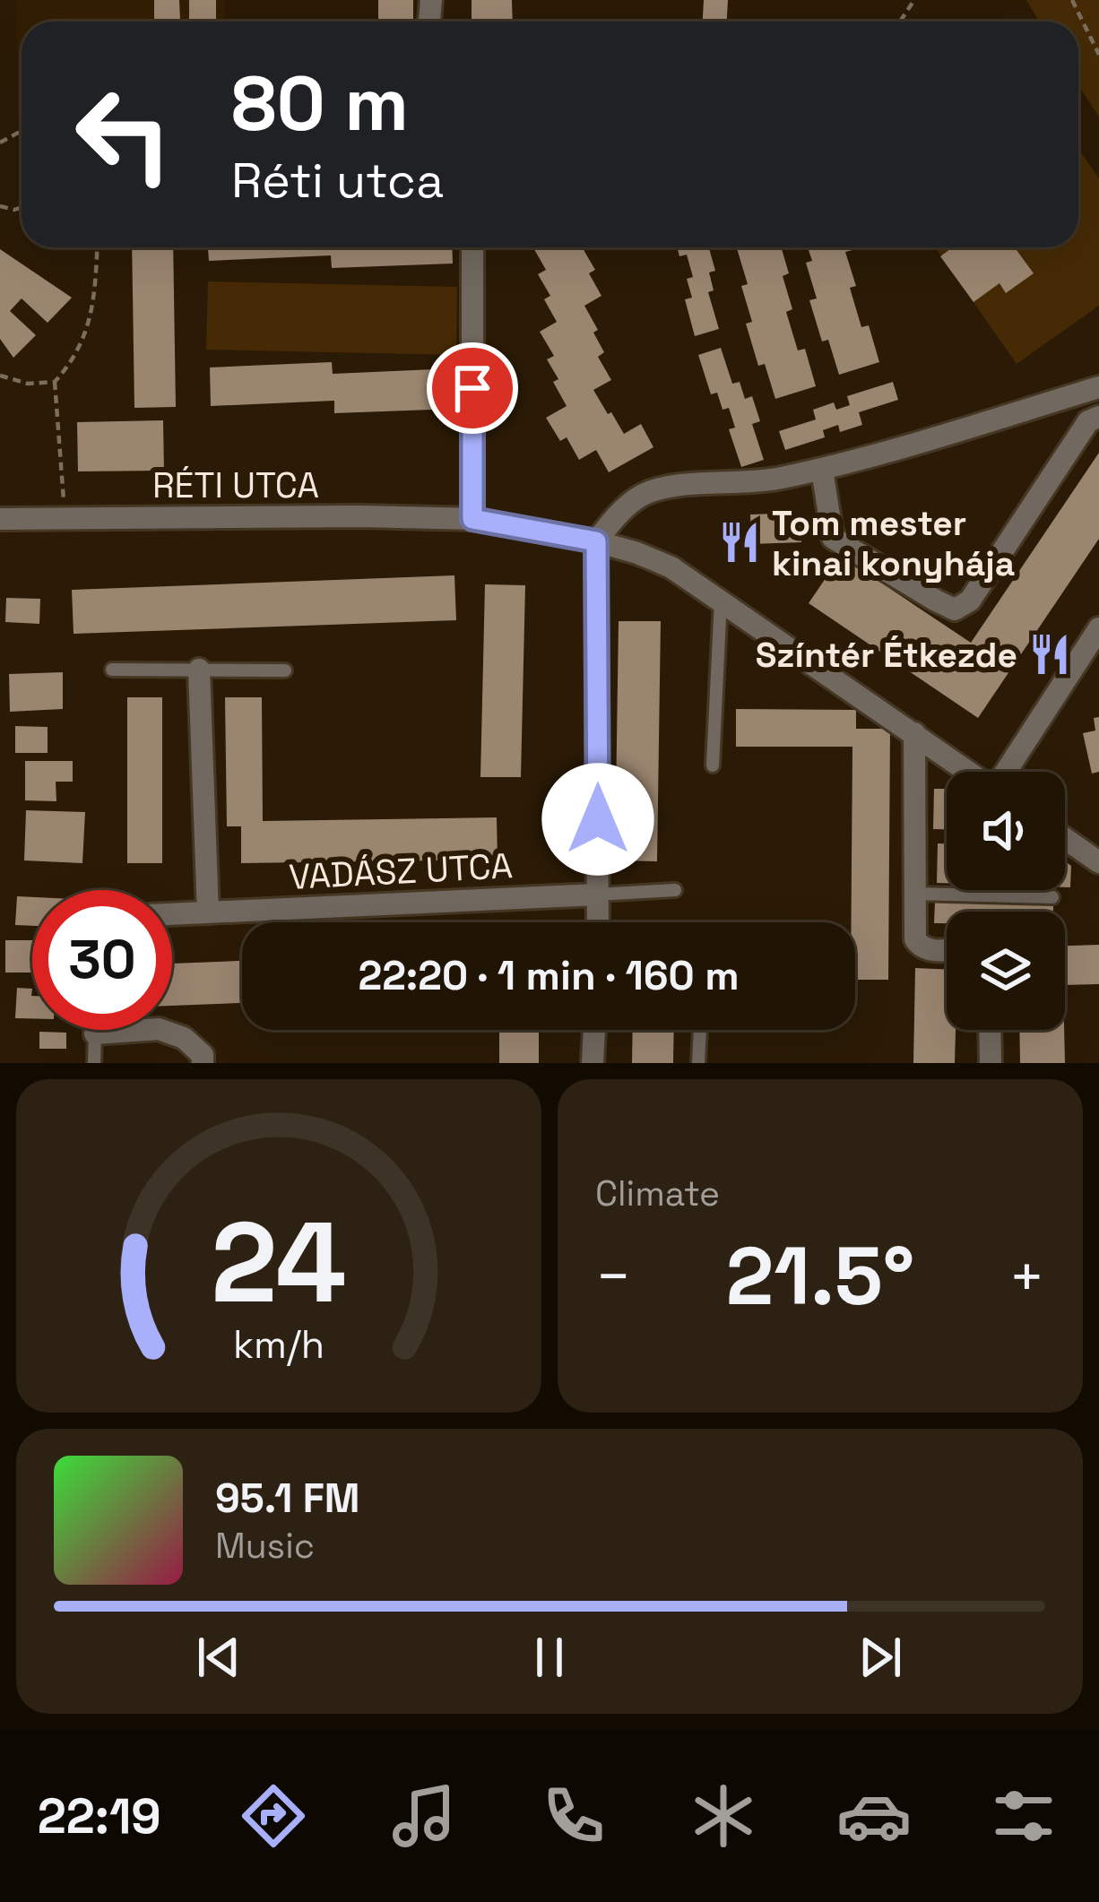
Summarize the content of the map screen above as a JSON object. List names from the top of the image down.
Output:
{
  "streets": {
    "street": ["RÉTI UTCA", "VADÁSZ UTCA"]
  },
  "places": {
    "restaurant": ["Tom mester kinai konyhája", "Színtér Étkezde"]
  },
  "page": {
    "turn": ["80 m", "Réti utca"],
    "limit": "30",
    "trip": "22:20 · 1 min · 160 m",
    "tile": "Climate",
    "heat": ["−", "21.5°", "+"],
    "song": ["95.1 FM", "Music"],
    "tabs": "22:19",
    "gauge": ["24", "km/h"]
  }
}
